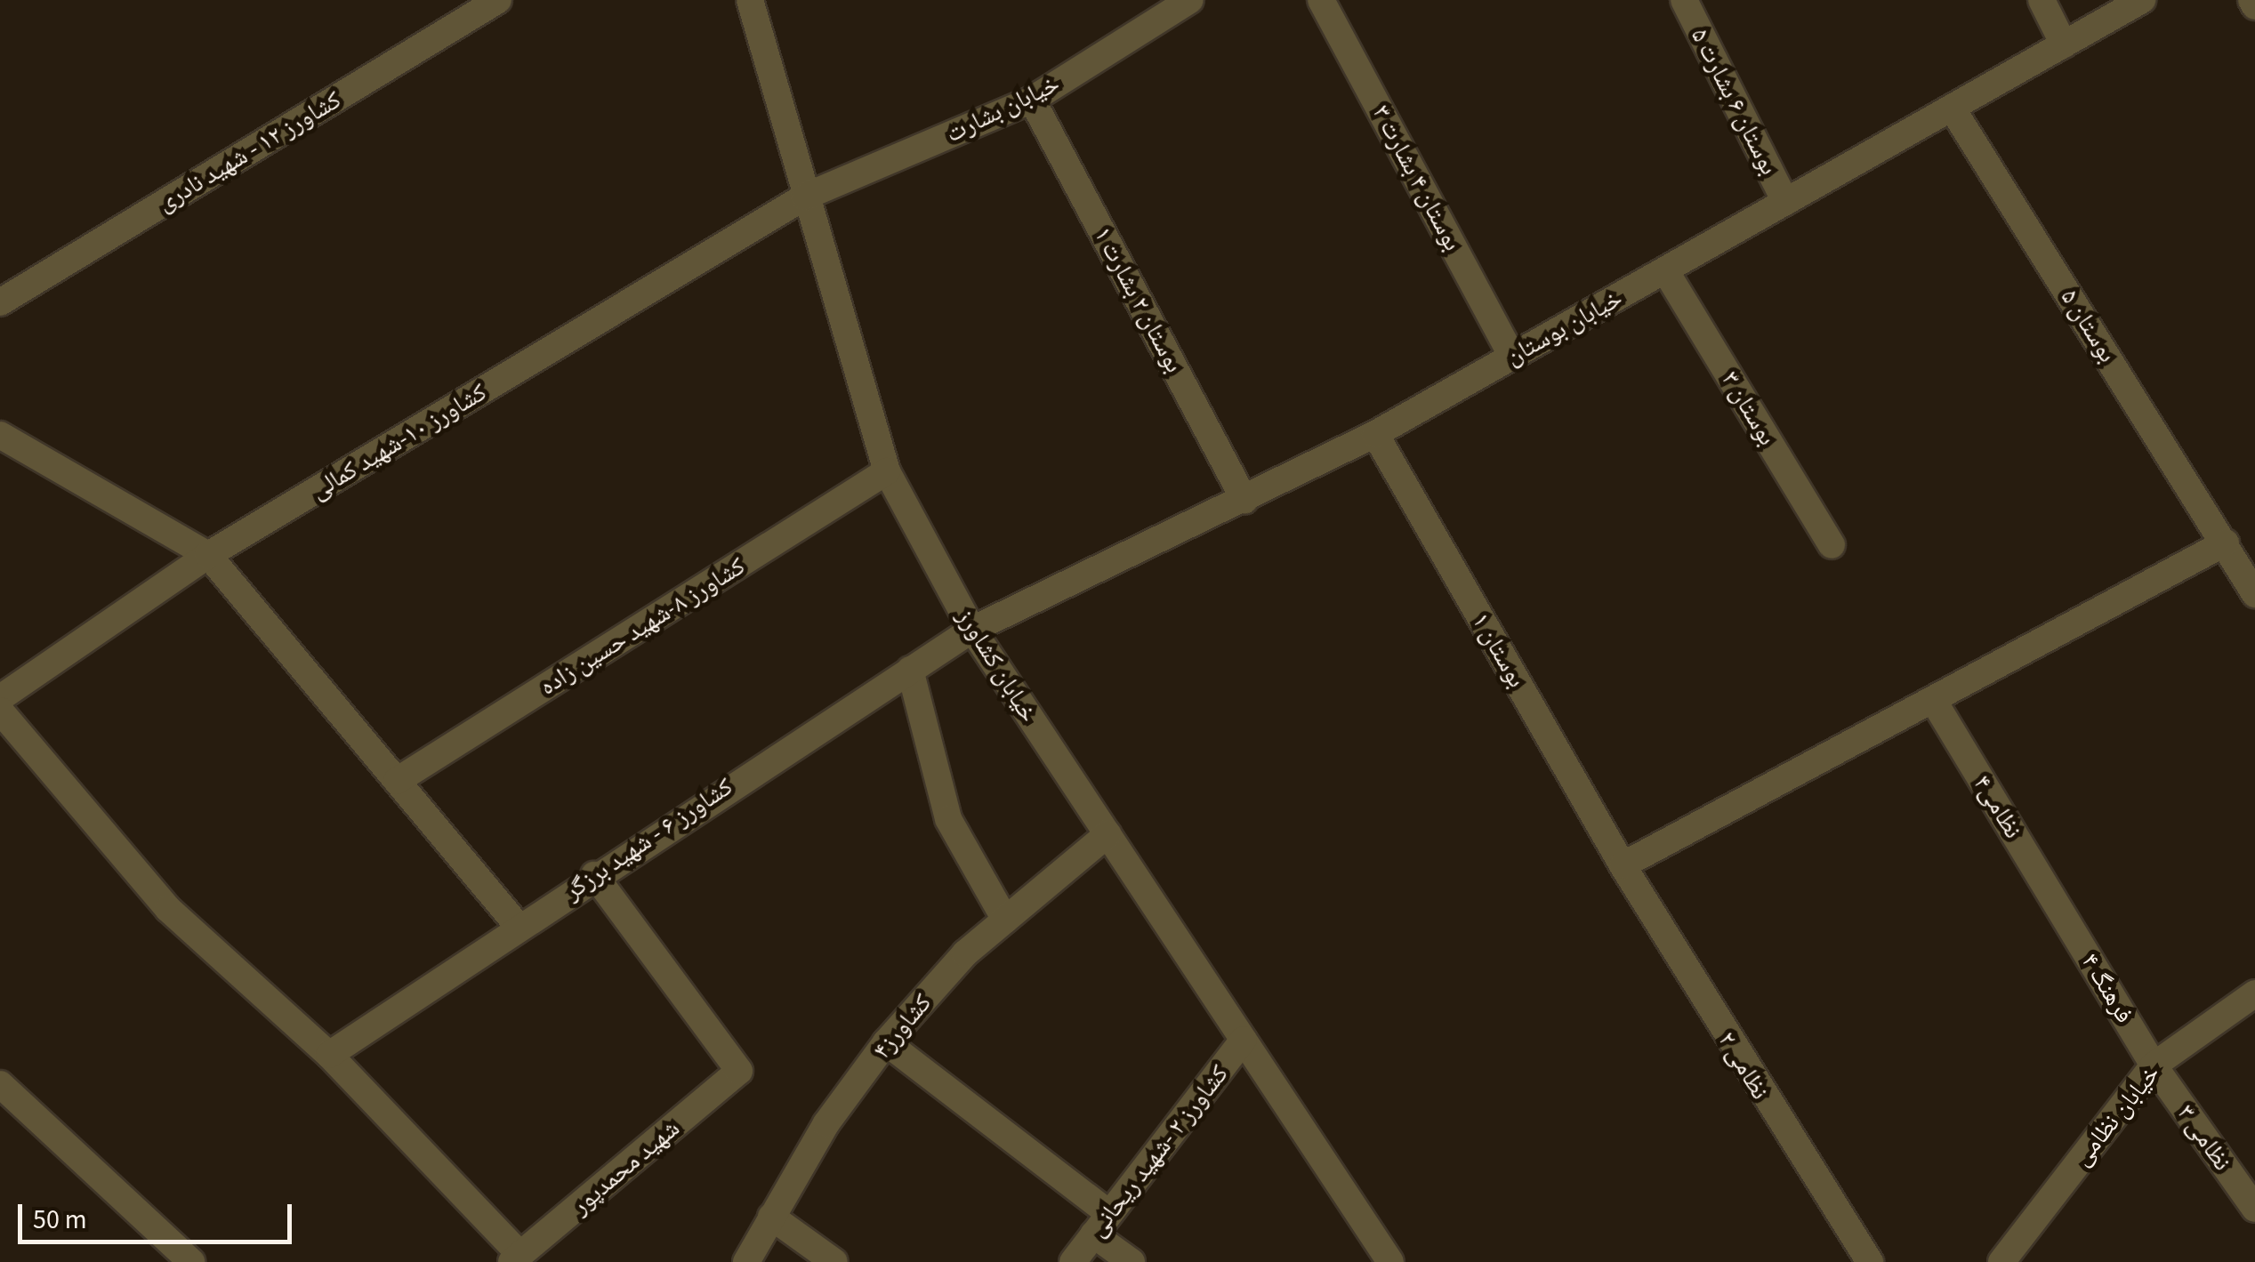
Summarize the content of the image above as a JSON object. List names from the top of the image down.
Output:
{
  "streets": {
    "street": [
      "بوستان ۶ بشارت ۵",
      "خیابان بشارت",
      "کشاورز ۱۲ - شهید نادری",
      "بوستان ۴ بشارت ۳",
      "بوستان ۲ بشارت ۱",
      "بوستان ۵",
      "خیابان بوستان",
      "بوستان ۳",
      "کشاورز ۱۰-شهید کمالی",
      "کشاورز ۸-شهید حسین زاده",
      "بوستان ۱",
      "خیابان کشاورز",
      "نظامی۴",
      "کشاورز ۶ - شهید برزگر",
      "فرهنگ ۴",
      "کشاورز۴",
      "نظامی ۲",
      "خیابان نظامی",
      "نظامی ۳",
      "کشاورز ۲ -شهید ریحانی",
      "شهید محمدپور"
    ]
  },
  "crossings": [
    ["بوستان ۶ بشارت ۵", "خیابان بوستان"],
    ["خیابان بشارت", "بوستان ۲ بشارت ۱"],
    ["خیابان بشارت", "کشاورز ۱۰-شهید کمالی"],
    ["خیابان بشارت", "خیابان کشاورز"],
    ["بوستان ۴ بشارت ۳", "خیابان بوستان"],
    ["بوستان ۲ بشارت ۱", "خیابان بوستان"],
    ["بوستان ۵", "خیابان بوستان"],
    ["خیابان بوستان", "بوستان ۳"],
    ["خیابان بوستان", "بوستان ۱"],
    ["خیابان بوستان", "خیابان کشاورز"],
    ["خیابان بوستان", "کشاورز ۶ - شهید برزگر"],
    ["کشاورز ۱۰-شهید کمالی", "خیابان کشاورز"],
    ["کشاورز ۸-شهید حسین زاده", "خیابان کشاورز"],
    ["بوستان ۱", "نظامی ۲"],
    ["خیابان کشاورز", "کشاورز ۶ - شهید برزگر"],
    ["خیابان کشاورز", "کشاورز۴"],
    ["خیابان کشاورز", "کشاورز ۲ -شهید ریحانی"],
    ["نظامی۴", "فرهنگ ۴"],
    ["کشاورز ۶ - شهید برزگر", "شهید محمدپور"],
    ["فرهنگ ۴", "خیابان نظامی"],
    ["فرهنگ ۴", "نظامی ۳"],
    ["خیابان نظامی", "نظامی ۳"]
  ],
  "scale_bar": "50 m"
}
